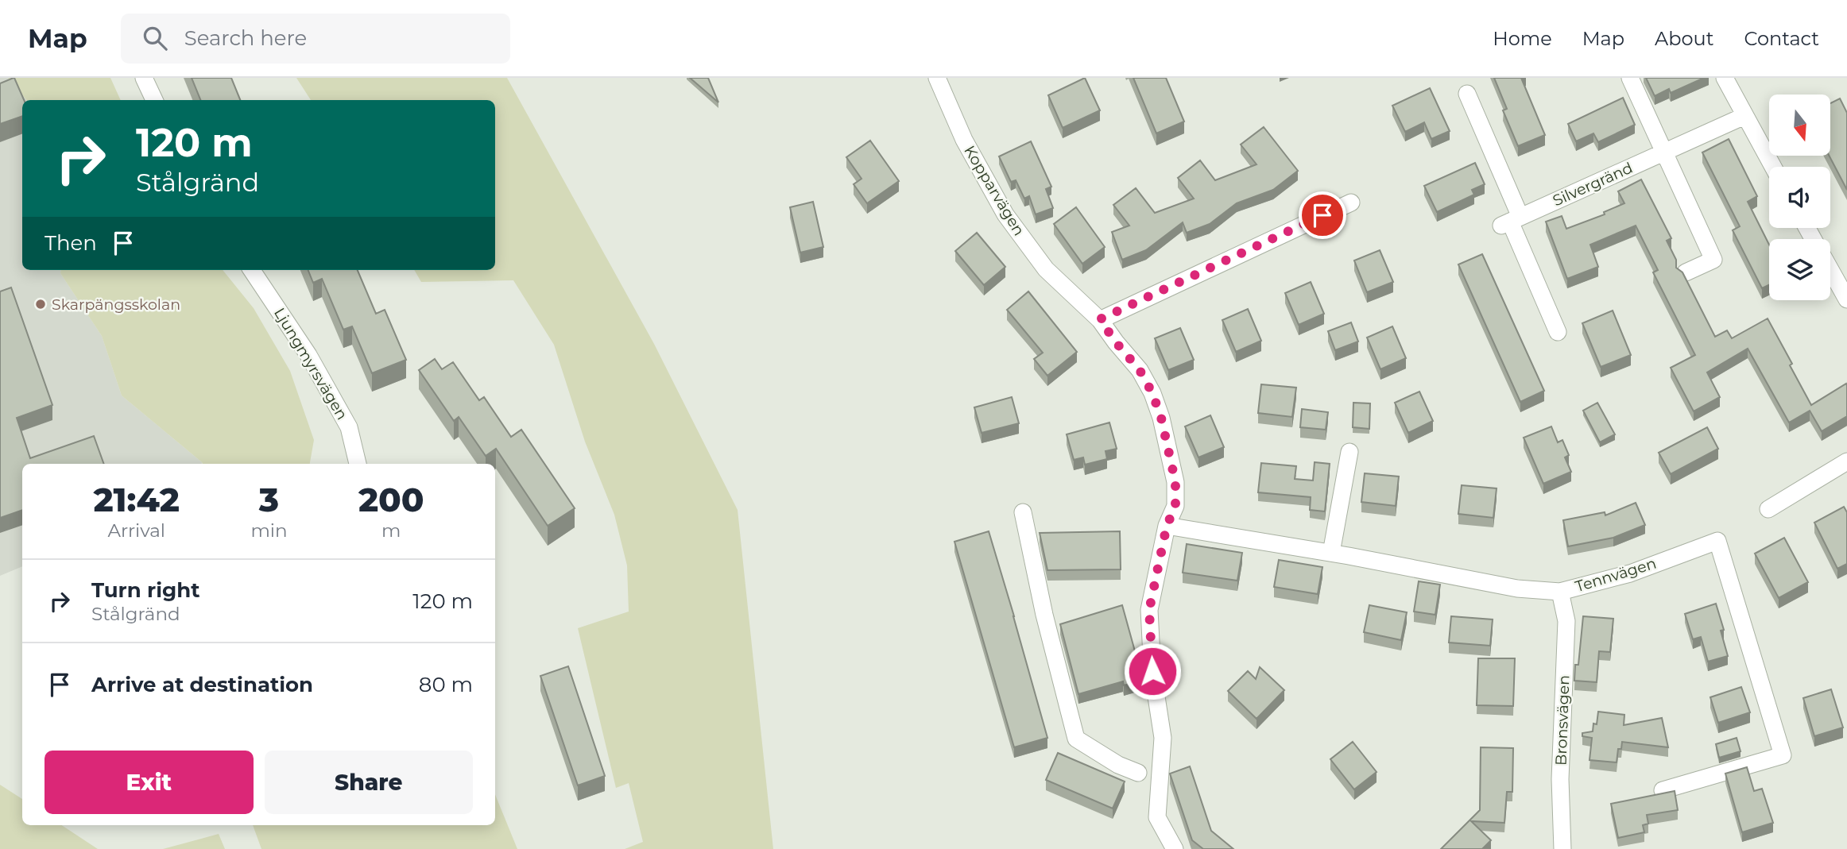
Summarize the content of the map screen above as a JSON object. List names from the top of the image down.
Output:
{
  "streets": {
    "street": [
      "Silvergränd",
      "Kopparvägen",
      "Ljungmyrsvägen",
      "Tennvägen",
      "Bronsvägen"
    ]
  },
  "crossings": [
    ["Kopparvägen", "Tennvägen"],
    ["Tennvägen", "Bronsvägen"]
  ],
  "places": ["Skarpängsskolan"],
  "north": "bottom",
  "page": {
    "header": "Map",
    "search": "Search here",
    "nav": [
      "Home",
      "Map",
      "About",
      "Contact"
    ],
    "turn": ["120 m", "Stålgränd"],
    "then": "Then",
    "eta": [
      "21:42",
      "Arrival",
      "3",
      "min",
      "200",
      "m"
    ],
    "list": [
      {
        "name": "Turn right",
        "note": "Stålgränd",
        "value": "120 m"
      },
      {
        "name": "Arrive at destination",
        "value": "80 m"
      }
    ],
    "buttons": ["Exit", "Share"]
  }
}
